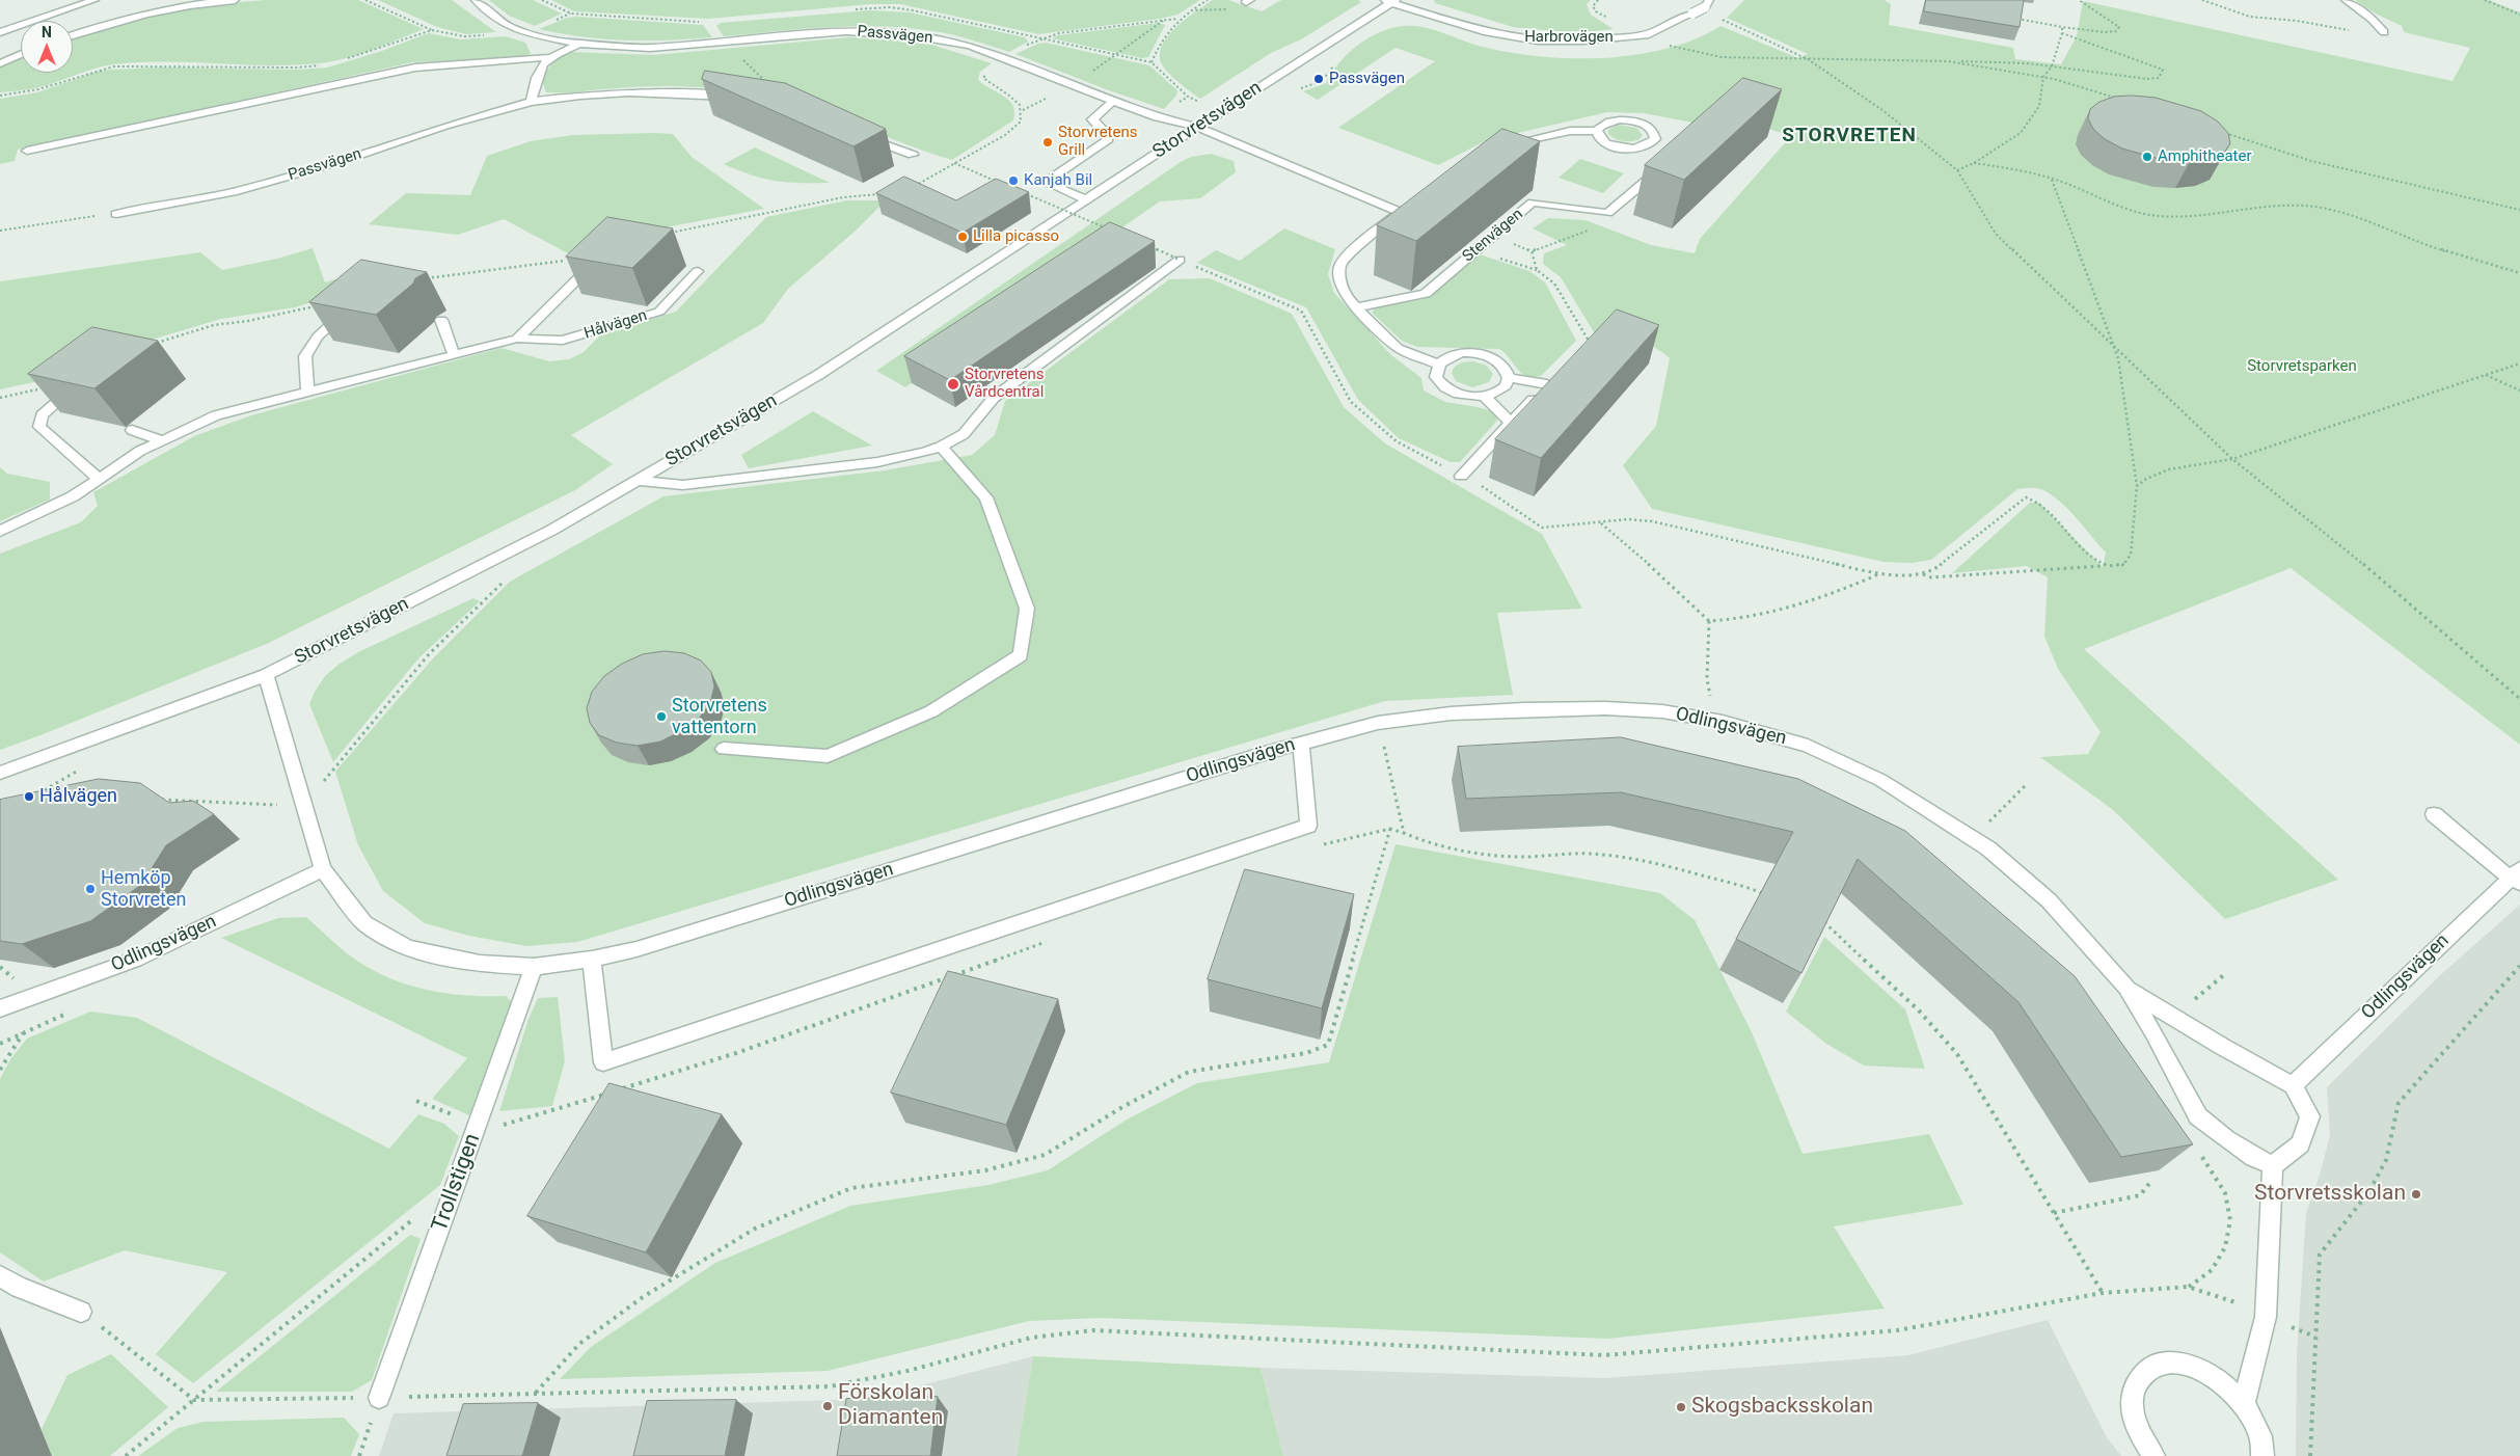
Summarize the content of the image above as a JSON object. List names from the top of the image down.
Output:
{
  "streets": {
    "street": [
      "Passvägen",
      "Harbrovägen",
      "Storvretsvägen",
      "Stenvägen",
      "Hålvägen",
      "Odlingsvägen",
      "Trollstigen"
    ]
  },
  "crossings": [
    ["Passvägen", "Storvretsvägen"],
    ["Harbrovägen", "Storvretsvägen"],
    ["Storvretsvägen", "Odlingsvägen"],
    ["Odlingsvägen", "Trollstigen"]
  ],
  "districts": ["STORVRETEN"],
  "parks": ["Storvretsparken"],
  "places": [
    "Passvägen",
    "Storvretens Grill",
    "Amphitheater",
    "Kanjah Bil",
    "Lilla picasso",
    "Storvretens Vårdcentral",
    "Storvretens vattentorn",
    "Hålvägen",
    "Hemköp Storvreten",
    "Storvretsskolan",
    "Förskolan Diamanten",
    "Skogsbacksskolan"
  ],
  "north": "top"
}
